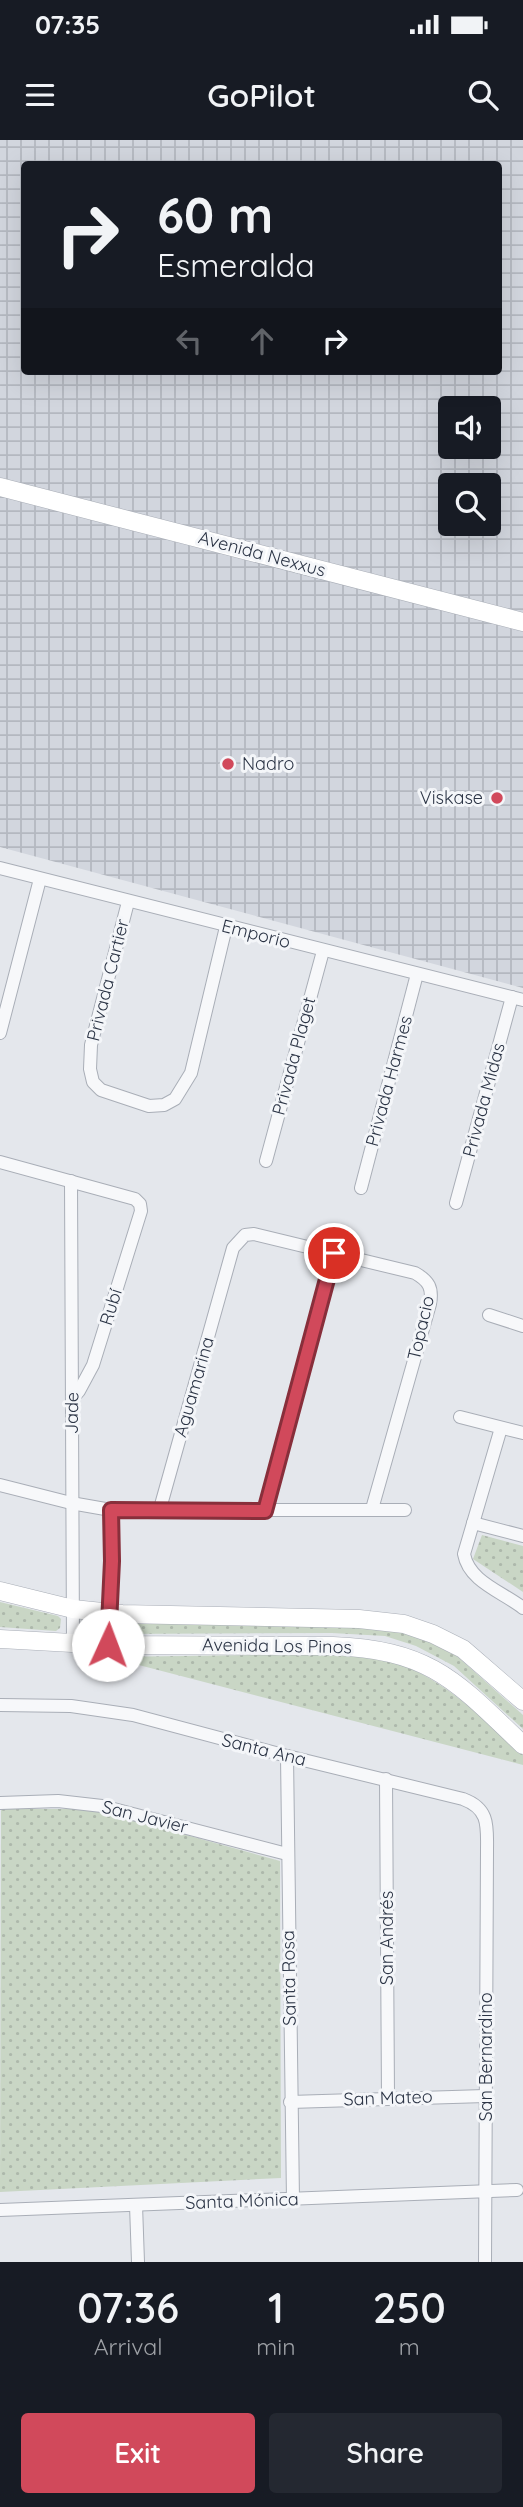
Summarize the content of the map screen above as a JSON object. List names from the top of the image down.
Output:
{
  "streets": {
    "street": [
      "Avenida Nexxus",
      "Emporio",
      "Privada Cartier",
      "Privada Plaget",
      "Privada Harmes",
      "Privada Midas",
      "Rubí",
      "Topacio",
      "Aguamarina",
      "Jade",
      "Avenida Los Pinos",
      "Santa Ana",
      "San Javier",
      "San Andrés",
      "Santa Rosa",
      "San Bernardino",
      "San Mateo",
      "Santa Mónica"
    ]
  },
  "crossings": [
    ["Emporio", "Privada Cartier"],
    ["Emporio", "Privada Plaget"],
    ["Emporio", "Privada Harmes"],
    ["Emporio", "Privada Midas"],
    ["Rubí", "Jade"],
    ["Topacio", "Aguamarina"],
    ["Jade", "Avenida Los Pinos"],
    ["Santa Ana", "San Andrés"],
    ["Santa Ana", "Santa Rosa"],
    ["Santa Ana", "San Bernardino"],
    ["San Javier", "Santa Rosa"],
    ["San Andrés", "San Mateo"],
    ["Santa Rosa", "San Mateo"],
    ["Santa Rosa", "Santa Mónica"],
    ["San Bernardino", "San Mateo"],
    ["San Bernardino", "Santa Mónica"]
  ],
  "places": ["Nadro", "Viskase"],
  "page": {
    "status": "07:35",
    "header": "GoPilot",
    "turn": ["60 m", "Esmeralda"],
    "eta": [
      "07:36",
      "Arrival",
      "1",
      "min",
      "250",
      "m"
    ],
    "buttons": ["Exit", "Share"]
  }
}
